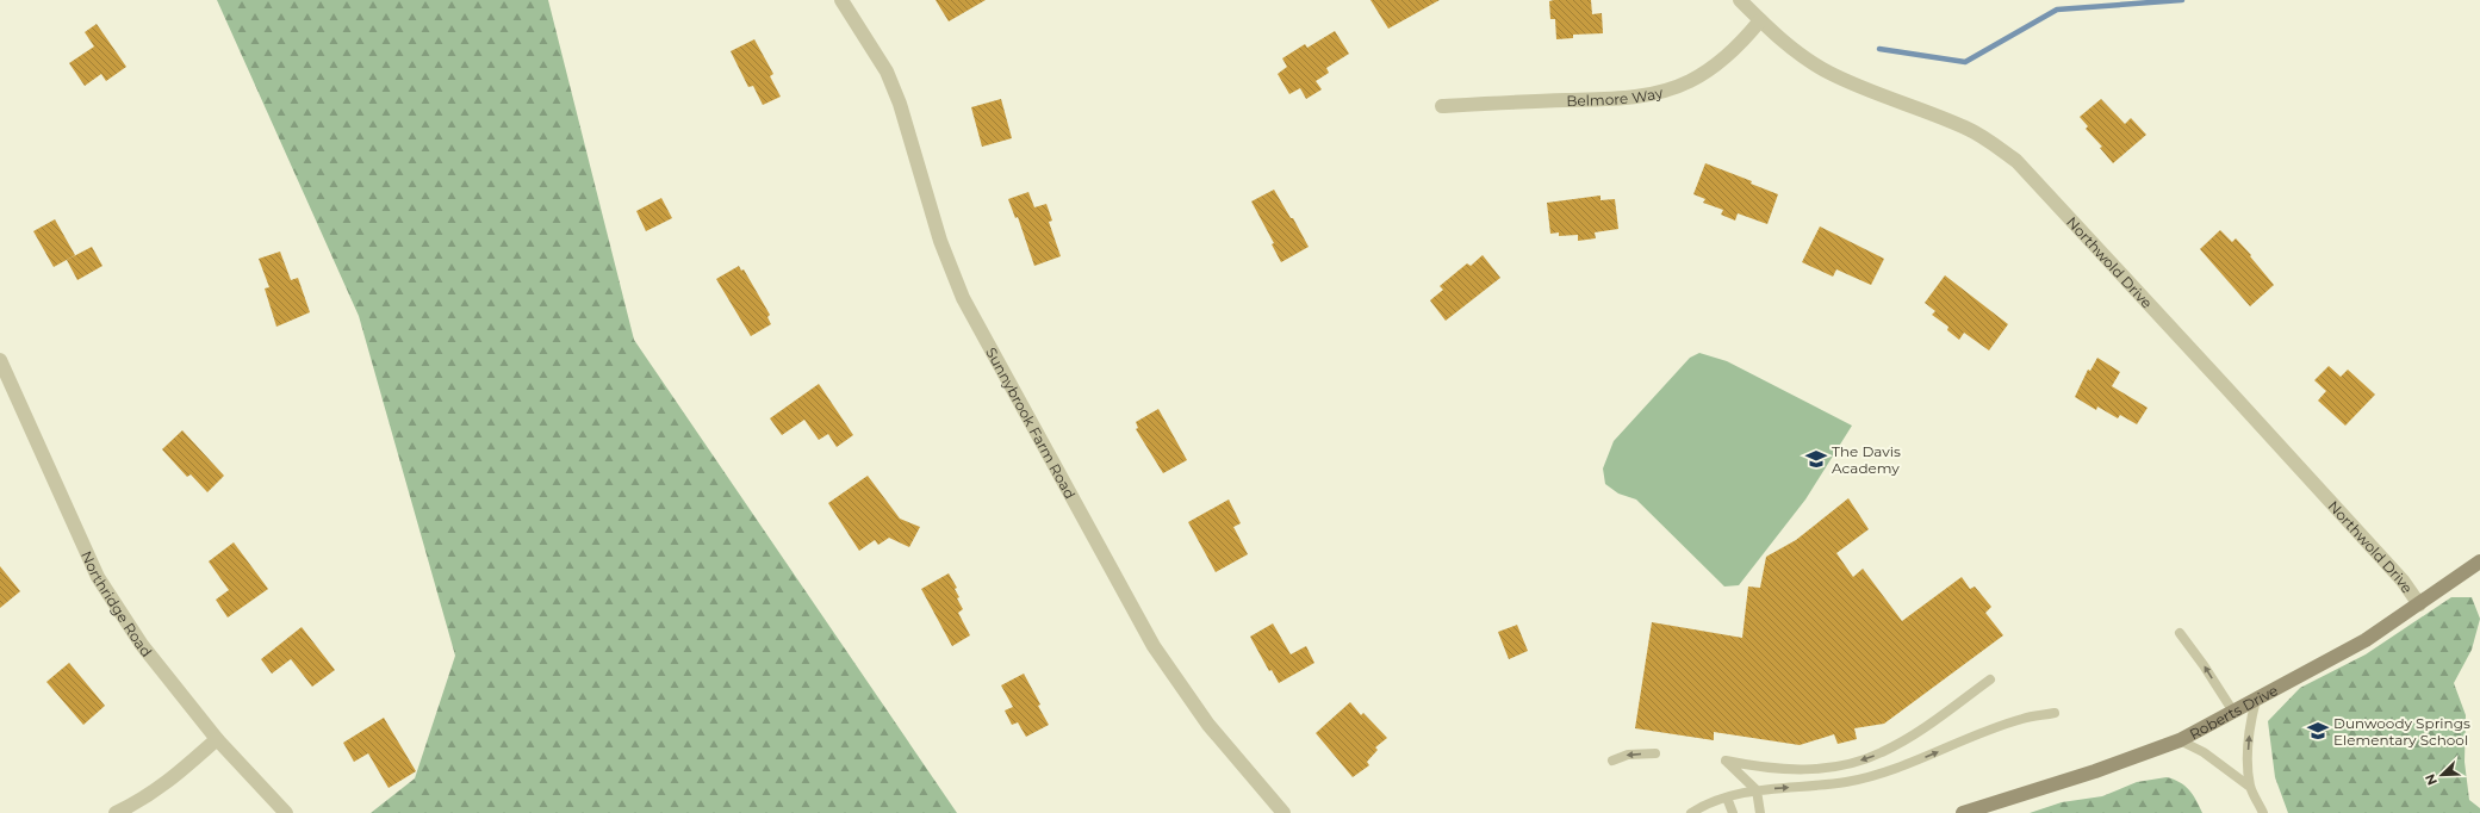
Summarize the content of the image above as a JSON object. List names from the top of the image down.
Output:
{
  "streets": {
    "street": [
      "Belmore Way",
      "Northwold Drive",
      "Sunnybrook Farm Road",
      "Northridge Road",
      "Roberts Drive"
    ]
  },
  "crossings": [
    ["Belmore Way", "Northwold Drive"],
    ["Northwold Drive", "Roberts Drive"]
  ],
  "places": {
    "school or university": ["The Davis Academy", "Dunwoody Springs Elementary School"]
  },
  "north": "bottom left"
}
